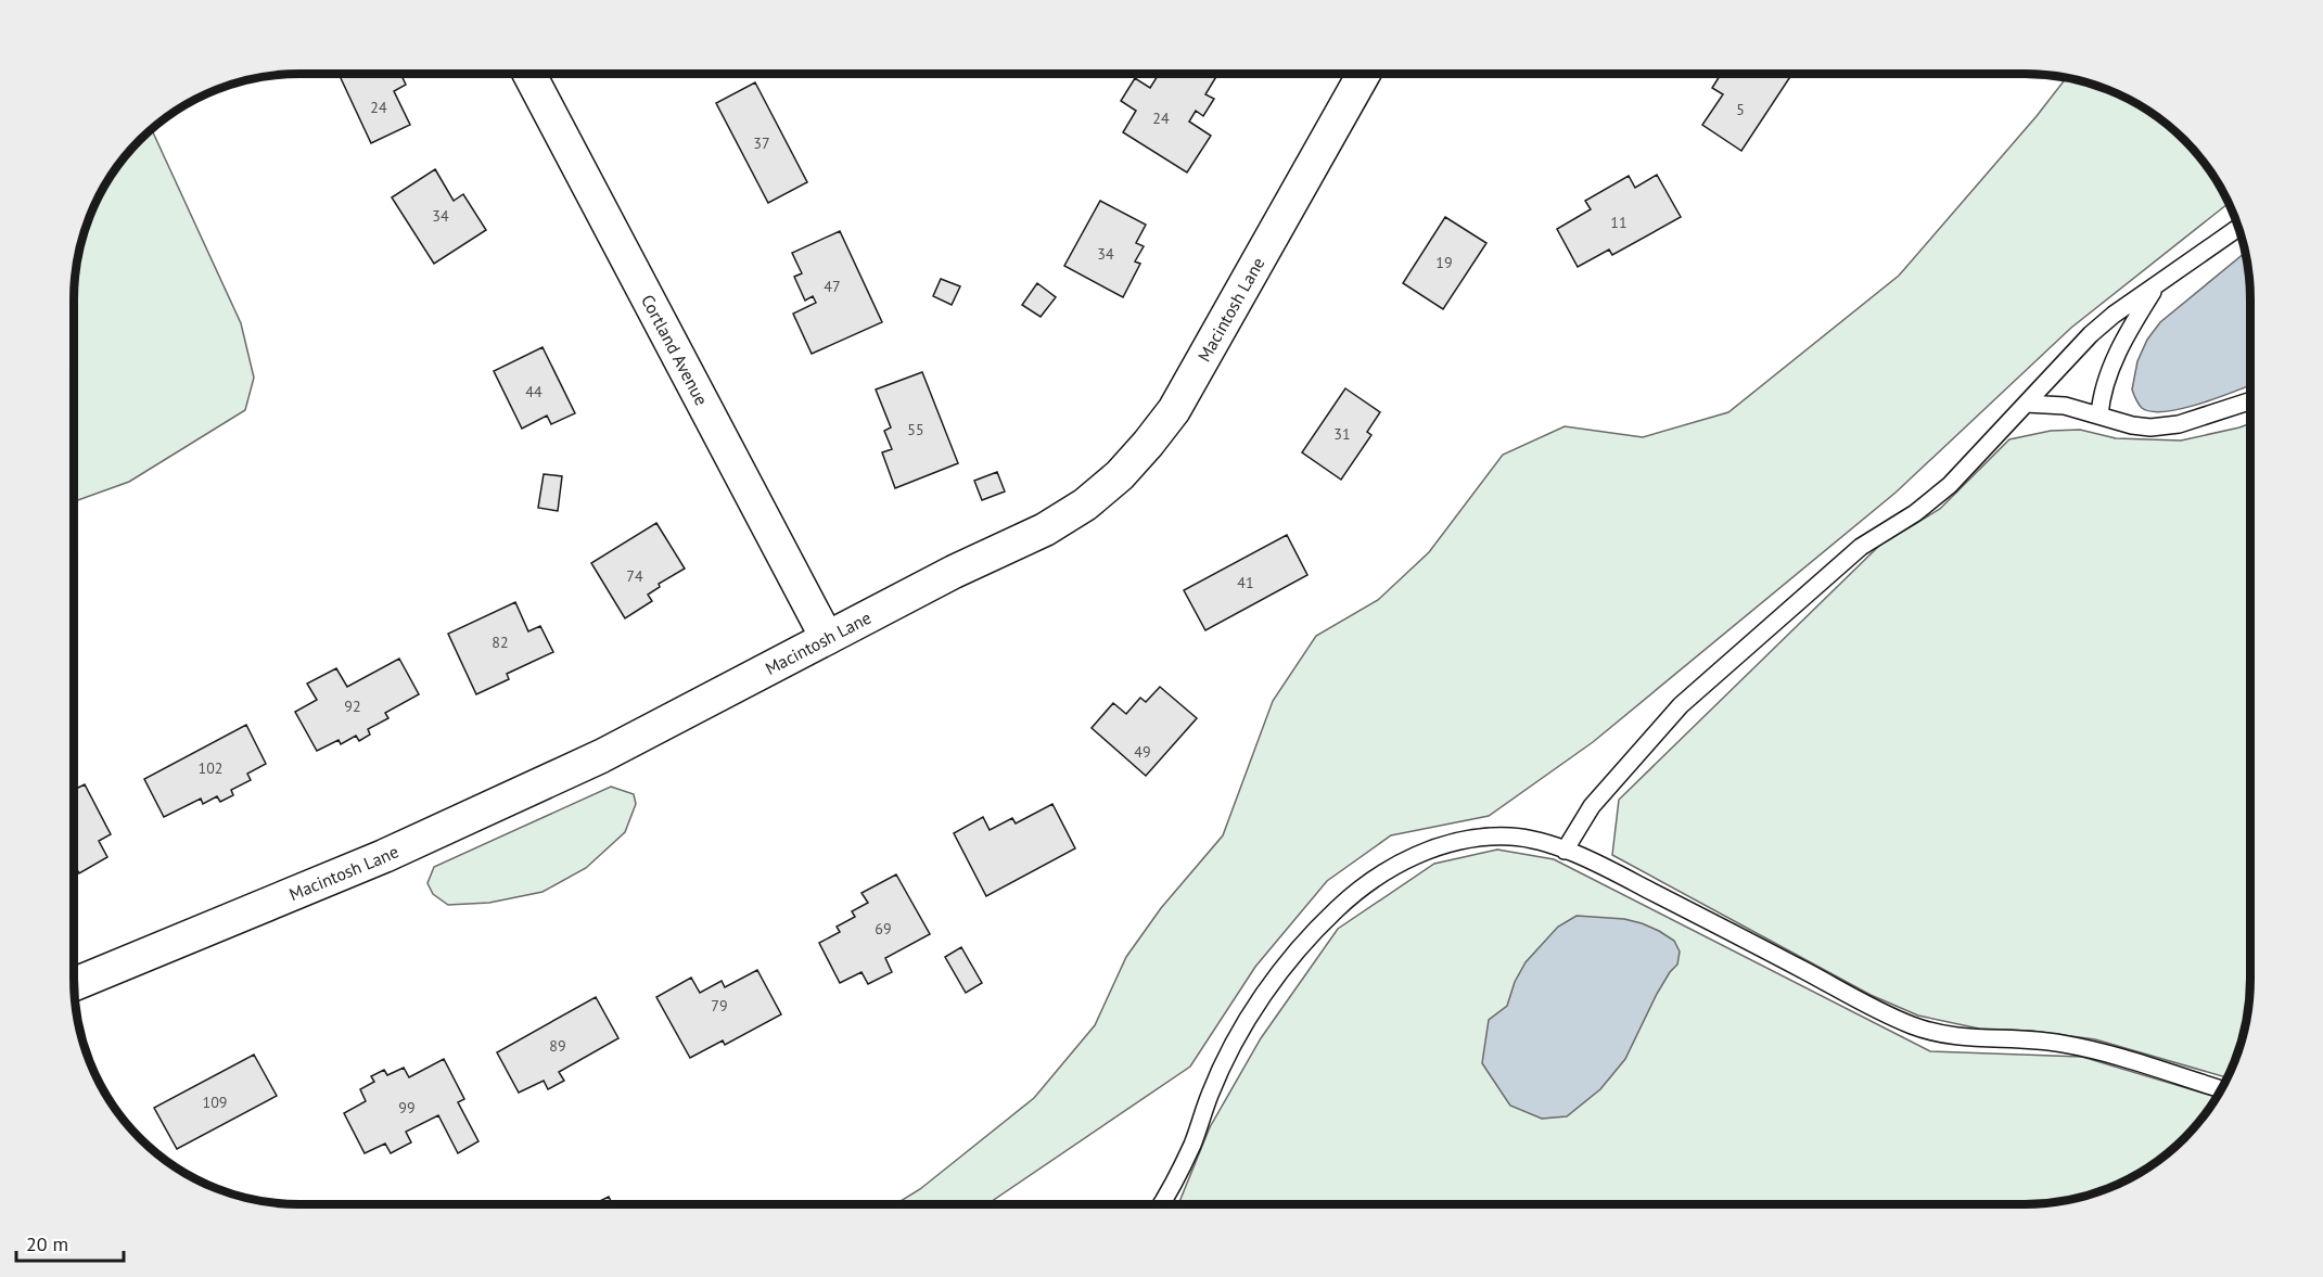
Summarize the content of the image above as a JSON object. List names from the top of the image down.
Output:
{
  "streets": {
    "street": ["Macintosh Lane", "Cortland Avenue"]
  },
  "crossings": [
    ["Macintosh Lane", "Cortland Avenue"]
  ],
  "house_numbers": [
    "24",
    "5",
    "24",
    "37",
    "34",
    "11",
    "34",
    "19",
    "47",
    "44",
    "55",
    "31",
    "74",
    "41",
    "82",
    "92",
    "49",
    "102",
    "69",
    "79",
    "89",
    "109",
    "99"
  ],
  "scale_bar": "20 m"
}
